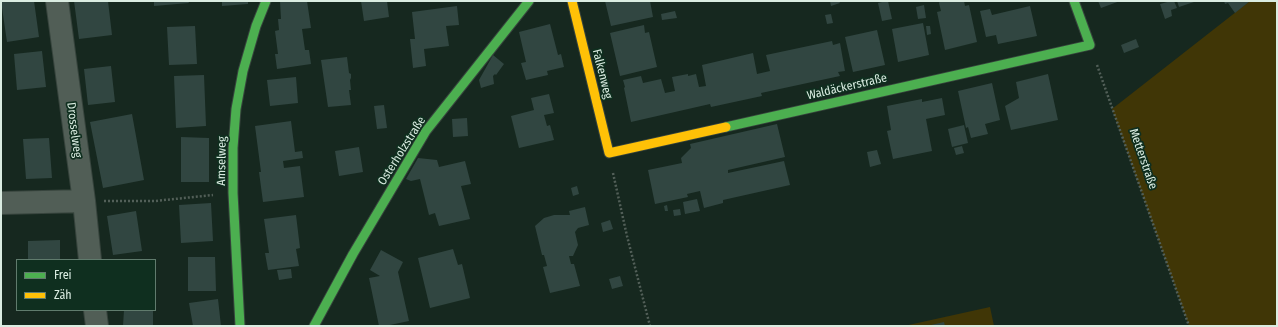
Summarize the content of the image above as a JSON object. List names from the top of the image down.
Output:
{
  "streets": {
    "street": [
      "Falkenweg",
      "Waldäckerstraße",
      "Drosselweg",
      "Osterholzstraße",
      "Amselweg"
    ],
    "path": ["Metterstraße"]
  },
  "crossings": [
    ["Falkenweg", "Waldäckerstraße"],
    ["Waldäckerstraße", "Metterstraße"]
  ],
  "legend": ["Frei", "Zäh"]
}
